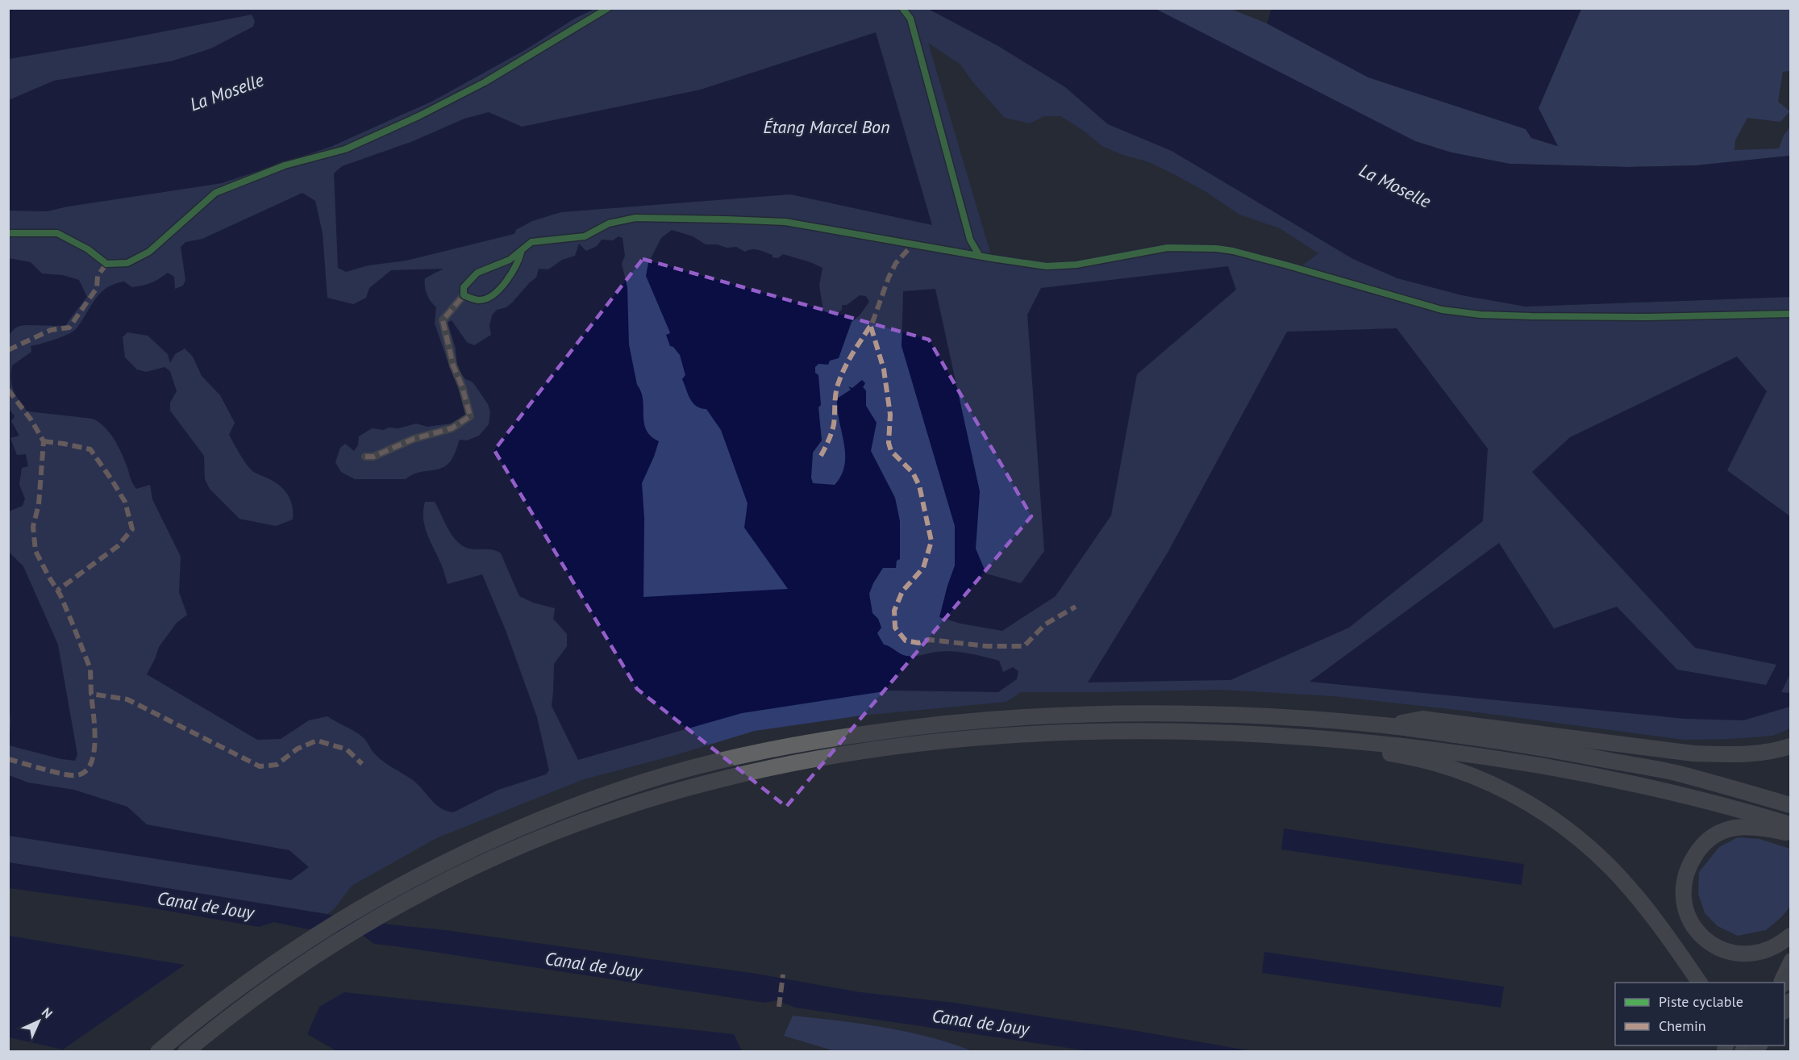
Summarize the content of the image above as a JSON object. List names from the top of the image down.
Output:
{
  "water": ["La Moselle", "Étang Marcel Bon", "Canal de Jouy"],
  "legend": ["Piste cyclable", "Chemin"],
  "north": "top right"
}
